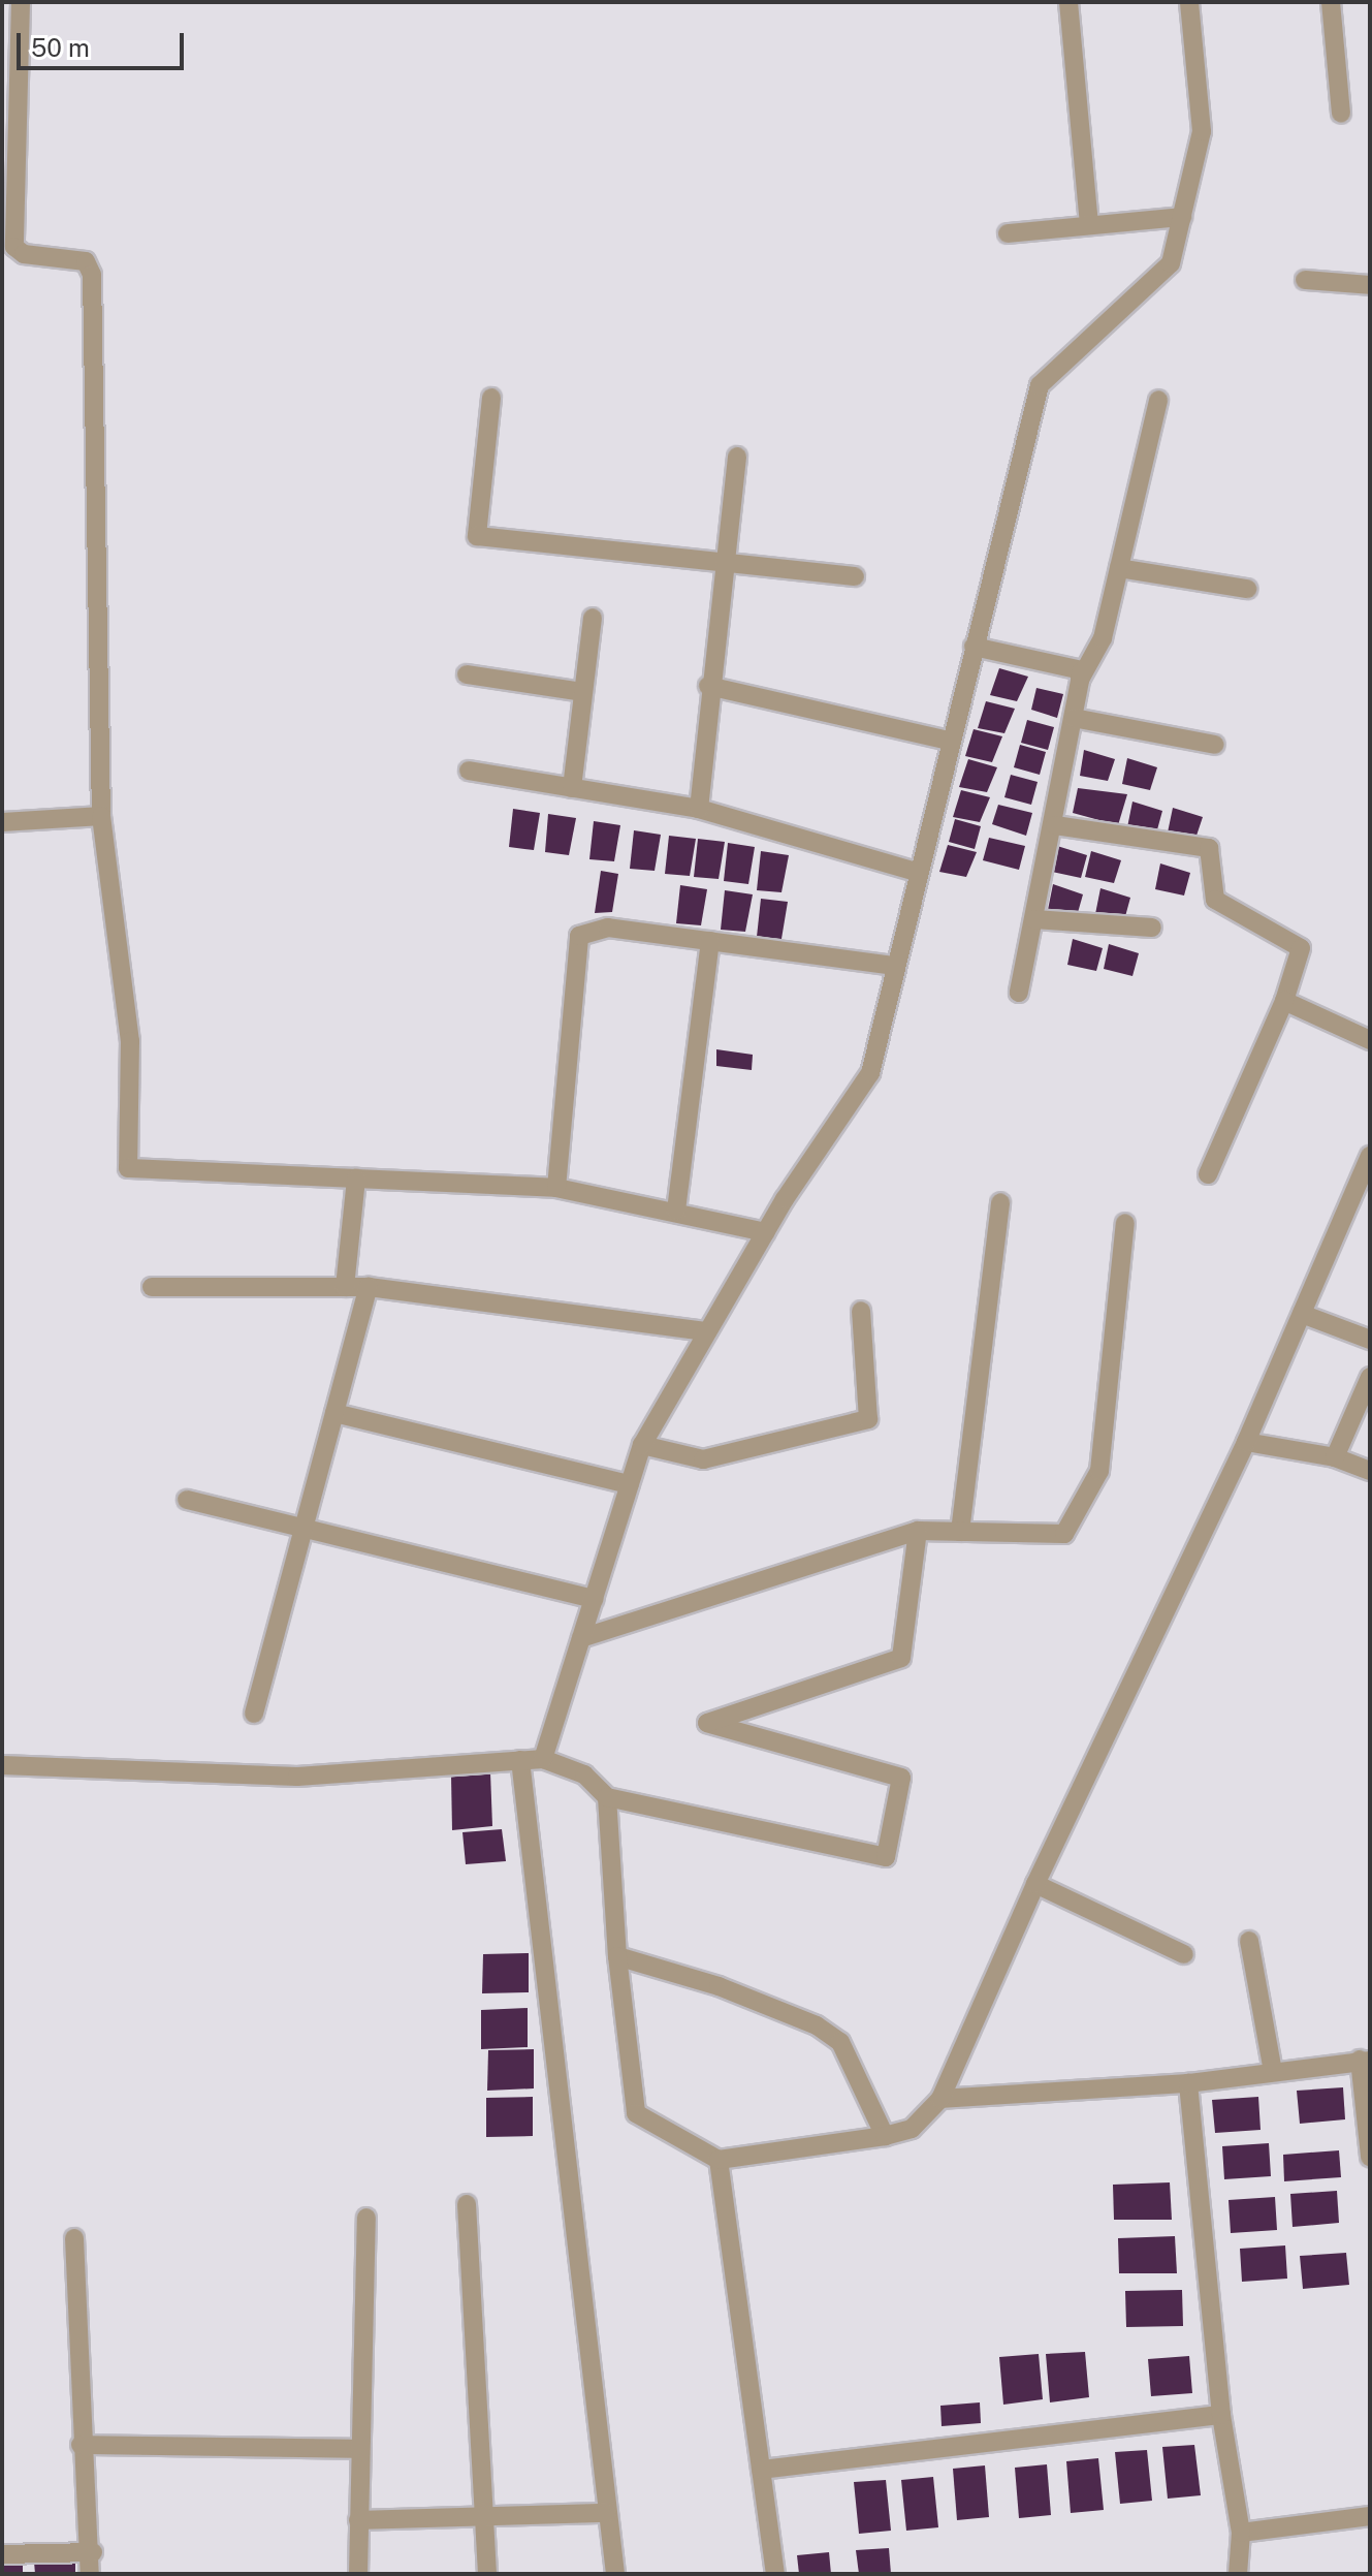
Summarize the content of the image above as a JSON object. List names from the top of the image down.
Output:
{
  "scale_bar": "50 m"
}
